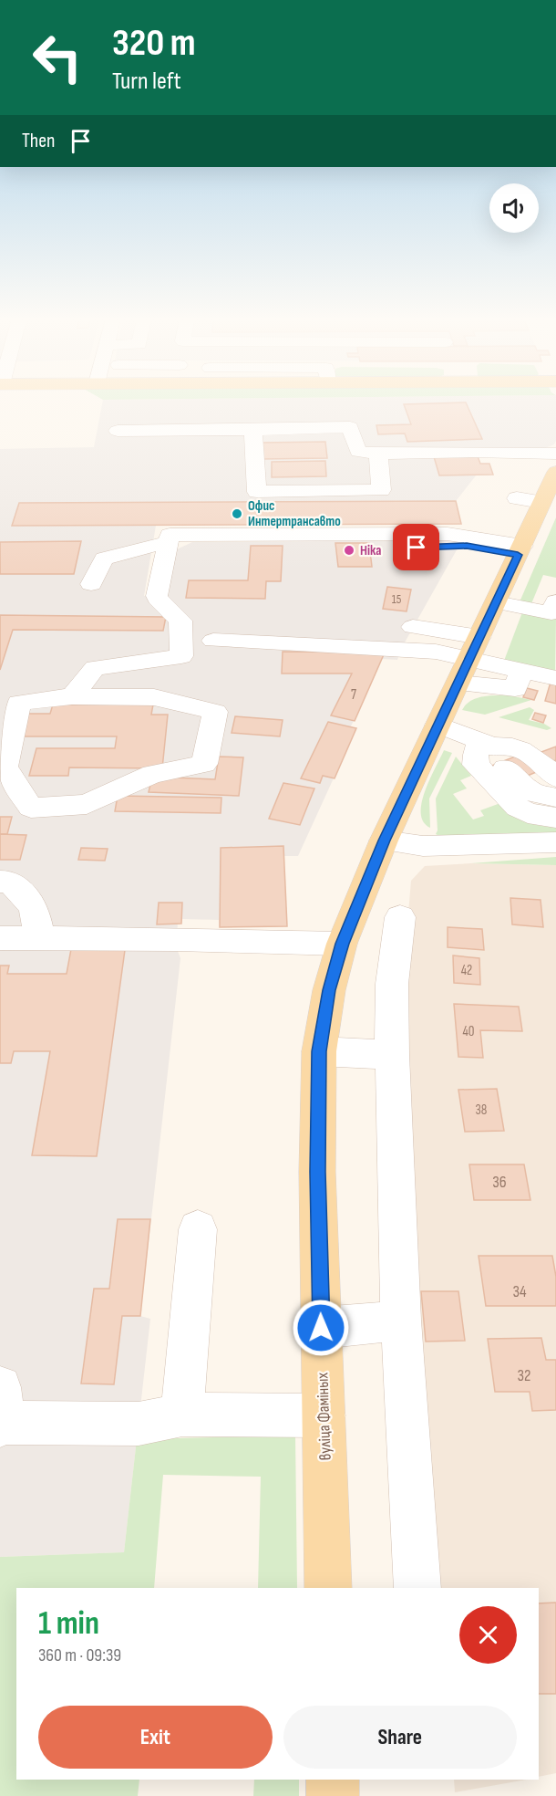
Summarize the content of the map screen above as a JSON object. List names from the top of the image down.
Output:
{
  "streets": {
    "main road": ["вуліца Фаміных"]
  },
  "places": ["Офис Интертрансавто", "Ніка"],
  "house_numbers": [
    "15",
    "7",
    "42",
    "40",
    "38",
    "36",
    "34",
    "32"
  ],
  "page": {
    "turn": ["320 m", "Turn left"],
    "then": "Then",
    "heading": ["1 min", "360 m · 09:39"],
    "buttons": ["Exit", "Share"]
  }
}
